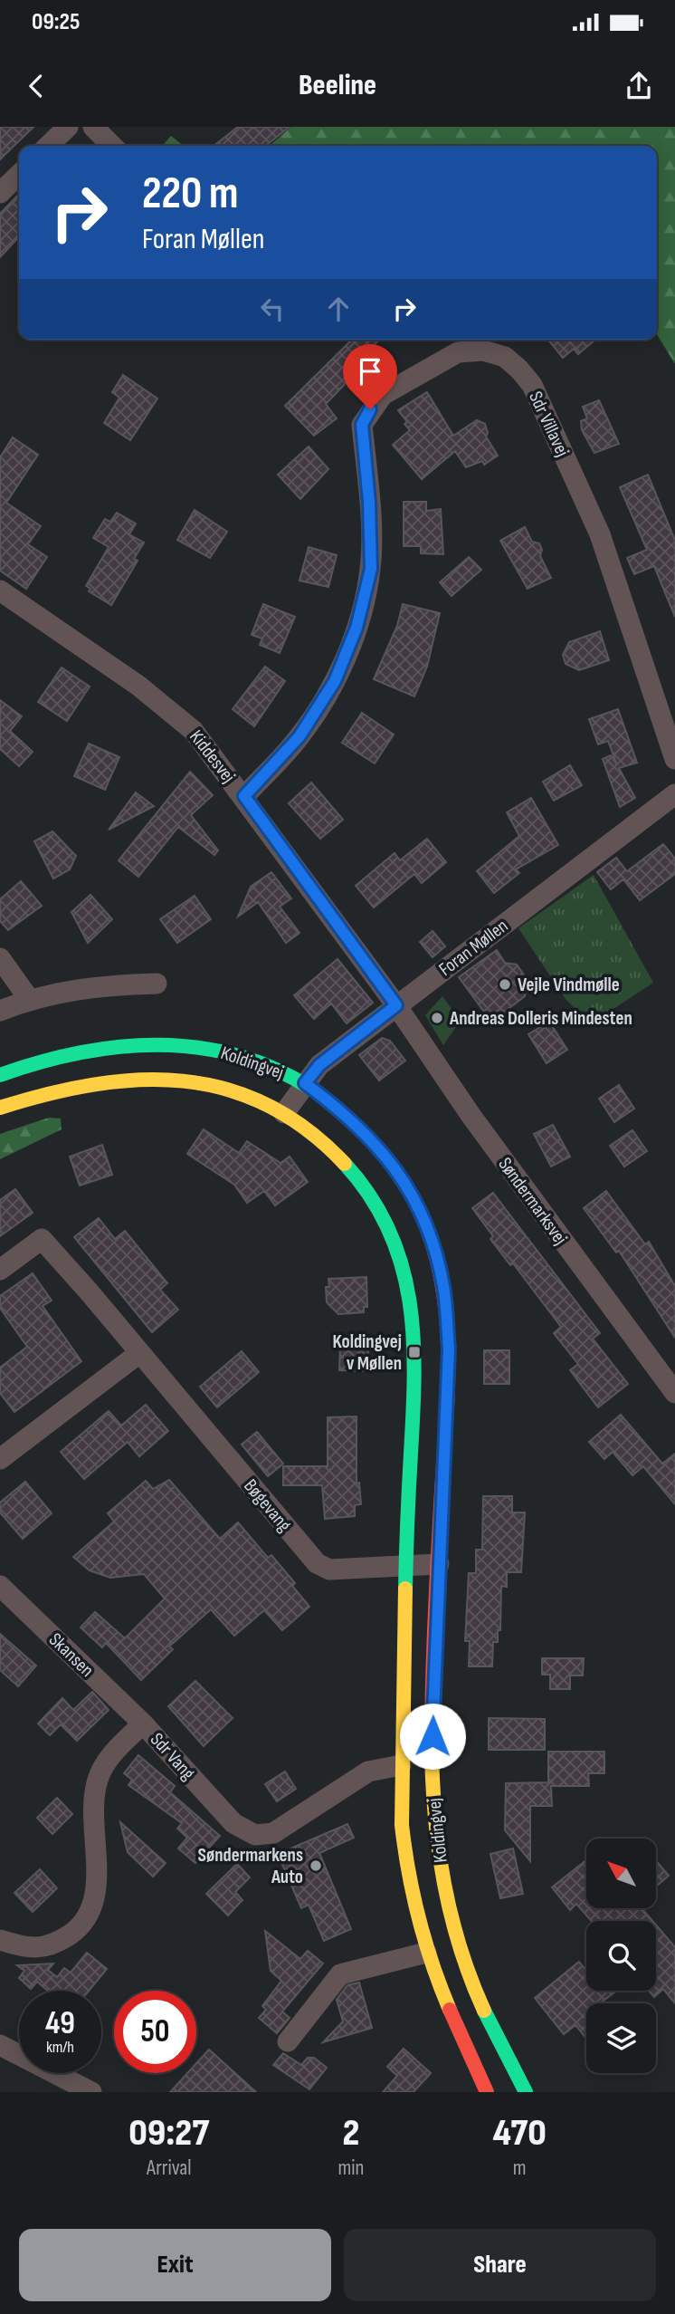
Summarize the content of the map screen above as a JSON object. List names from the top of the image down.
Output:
{
  "streets": {
    "main road": ["Koldingvej"],
    "street": [
      "Sdr Villavej",
      "Kiddesvej",
      "Foran Møllen",
      "Søndermarksvej",
      "Bøgevang",
      "Skansen",
      "Sdr Vang"
    ]
  },
  "crossings": [
    ["Sdr Villavej", "Kiddesvej"],
    ["Kiddesvej", "Foran Møllen"],
    ["Kiddesvej", "Søndermarksvej"],
    ["Foran Møllen", "Koldingvej"],
    ["Foran Møllen", "Søndermarksvej"],
    ["Koldingvej", "Bøgevang"],
    ["Koldingvej", "Sdr Vang"],
    ["Skansen", "Sdr Vang"]
  ],
  "places": {
    "other": ["Vejle Vindmølle", "Andreas Dolleris Mindesten", "Søndermarkens Auto"],
    "transit": ["Koldingvej v Møllen"]
  },
  "north": "top left",
  "page": {
    "status": "09:25",
    "header": "Beeline",
    "turn": ["220 m", "Foran Møllen"],
    "speed": "49 km/h",
    "limit": "50",
    "eta": [
      "09:27",
      "Arrival",
      "2",
      "min",
      "470",
      "m"
    ],
    "buttons": ["Exit", "Share"]
  }
}
